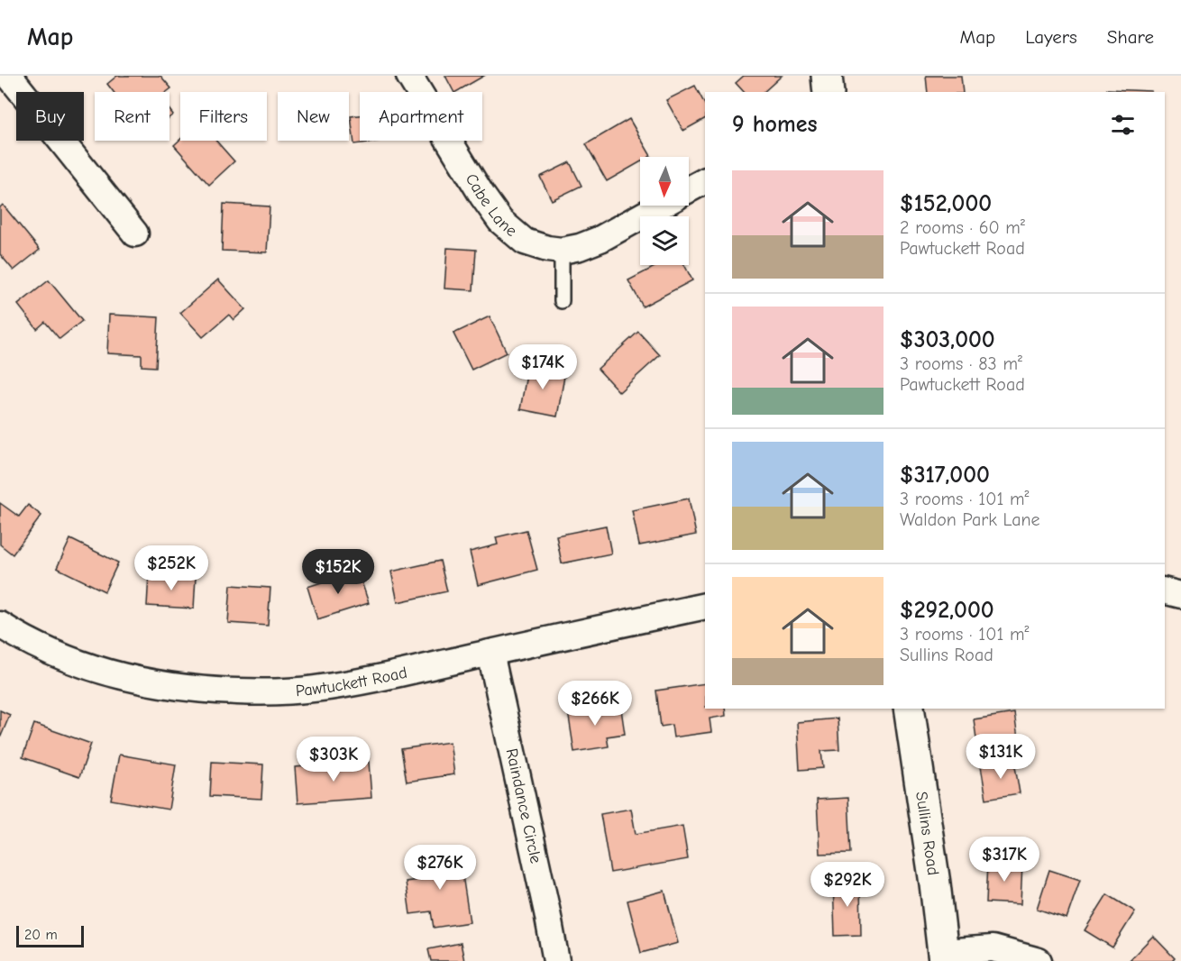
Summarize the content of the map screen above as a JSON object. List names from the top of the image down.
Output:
{
  "streets": {
    "street": [
      "Cabe Lane",
      "Pawtuckett Road",
      "Raindance Circle",
      "Sullins Road"
    ]
  },
  "crossings": [
    ["Pawtuckett Road", "Raindance Circle"]
  ],
  "scale_bar": "20 m",
  "north": "bottom",
  "page": {
    "header": "Map",
    "nav": ["Map", "Layers", "Share"],
    "chip": [
      "Buy",
      "Rent",
      "Filters",
      "New",
      "Apartment"
    ],
    "heading": "9 homes",
    "list": [
      {
        "name": "$152,000",
        "note": "2 rooms · 60 m² · Pawtuckett Road"
      },
      {
        "name": "$303,000",
        "note": "3 rooms · 83 m² · Pawtuckett Road"
      },
      {
        "name": "$317,000",
        "note": "3 rooms · 101 m² · Waldon Park Lane"
      },
      {
        "name": "$292,000",
        "note": "3 rooms · 101 m² · Sullins Road"
      }
    ],
    "price": [
      "$174K",
      "$252K",
      "$152K",
      "$266K",
      "$131K",
      "$303K",
      "$317K",
      "$276K",
      "$292K"
    ],
    "scale": "20 m"
  }
}
